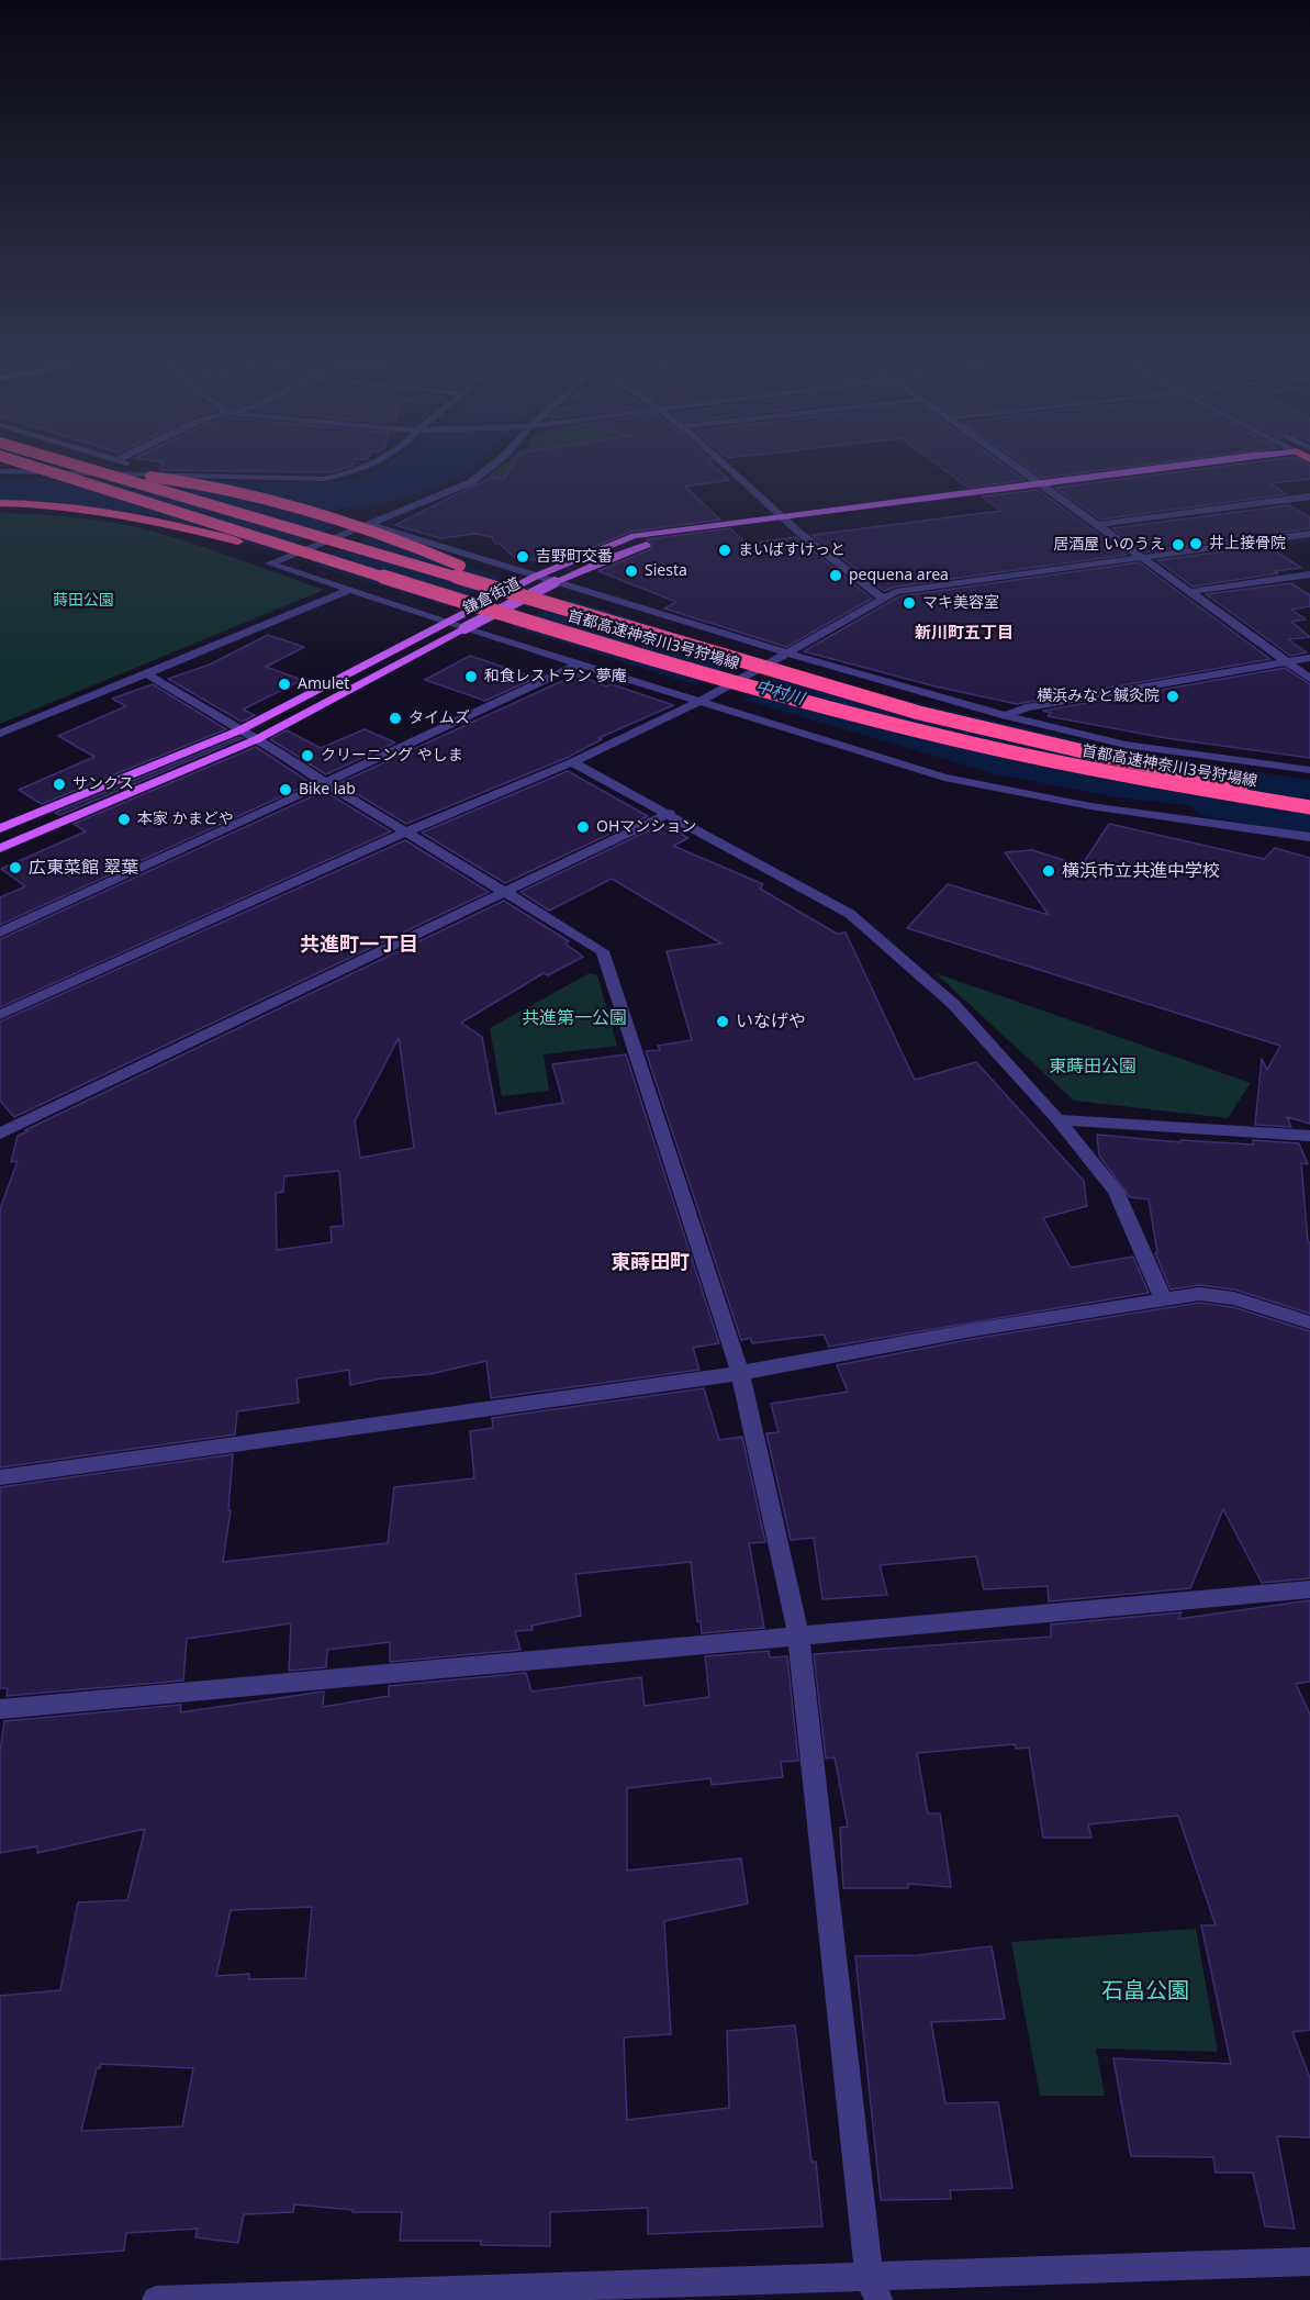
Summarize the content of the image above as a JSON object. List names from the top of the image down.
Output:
{
  "streets": {
    "highway": ["首都高速神奈川3号狩場線"],
    "main road": ["鎌倉街道"]
  },
  "districts": ["新川町五丁目", "共進町一丁目", "東蒔田町"],
  "water": ["中村川"],
  "parks": [
    "蒔田公園",
    "共進第一公園",
    "東蒔田公園",
    "石畠公園"
  ],
  "places": [
    "井上接骨院",
    "居酒屋 いのうえ",
    "まいばすけっと",
    "吉野町交番",
    "Siesta",
    "pequena area",
    "マキ美容室",
    "和食レストラン 夢庵",
    "Amulet",
    "横浜みなと鍼灸院",
    "タイムズ",
    "クリーニング やしま",
    "サンクス",
    "Bike lab",
    "本家 かまどや",
    "OHマンション",
    "広東菜館 翠葉",
    "横浜市立共進中学校",
    "いなげや"
  ]
}
